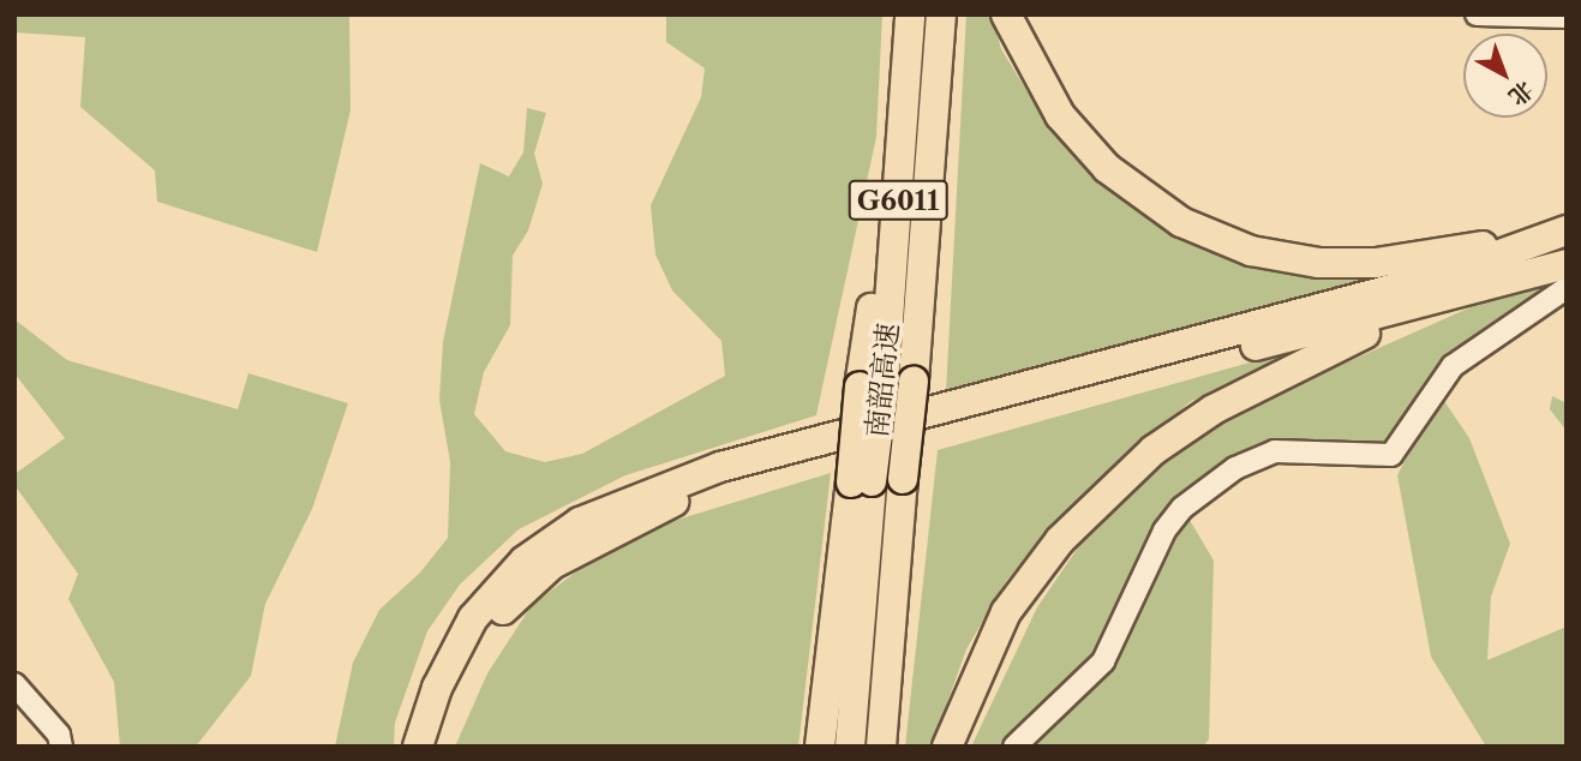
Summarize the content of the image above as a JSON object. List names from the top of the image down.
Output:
{
  "streets": {
    "highway": ["G6011", "南韶高速"]
  },
  "north": "bottom right"
}
